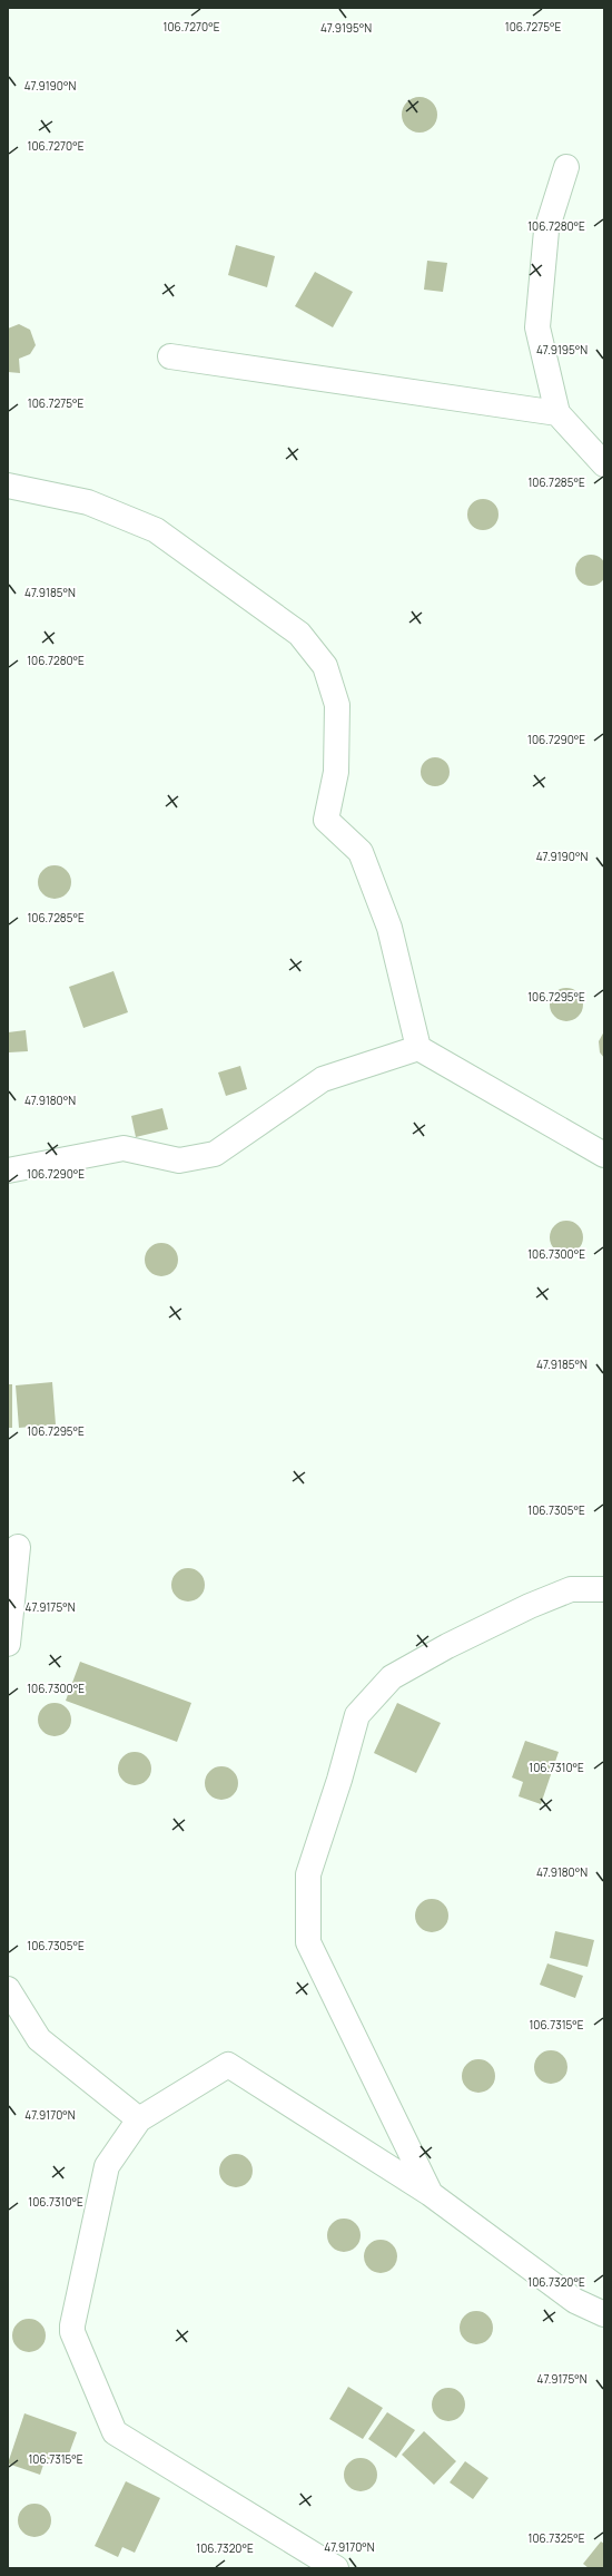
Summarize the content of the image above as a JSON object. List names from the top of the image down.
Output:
{
  "coordinates": [
    "106.7270°E",
    "106.7275°E",
    "47.9195°N",
    "47.9190°N",
    "106.7280°E",
    "106.7285°E",
    "47.9185°N",
    "106.7290°E",
    "106.7295°E",
    "47.9180°N",
    "106.7300°E",
    "106.7305°E",
    "47.9175°N",
    "106.7310°E",
    "106.7315°E",
    "47.9170°N",
    "106.7320°E",
    "106.7325°E"
  ]
}
